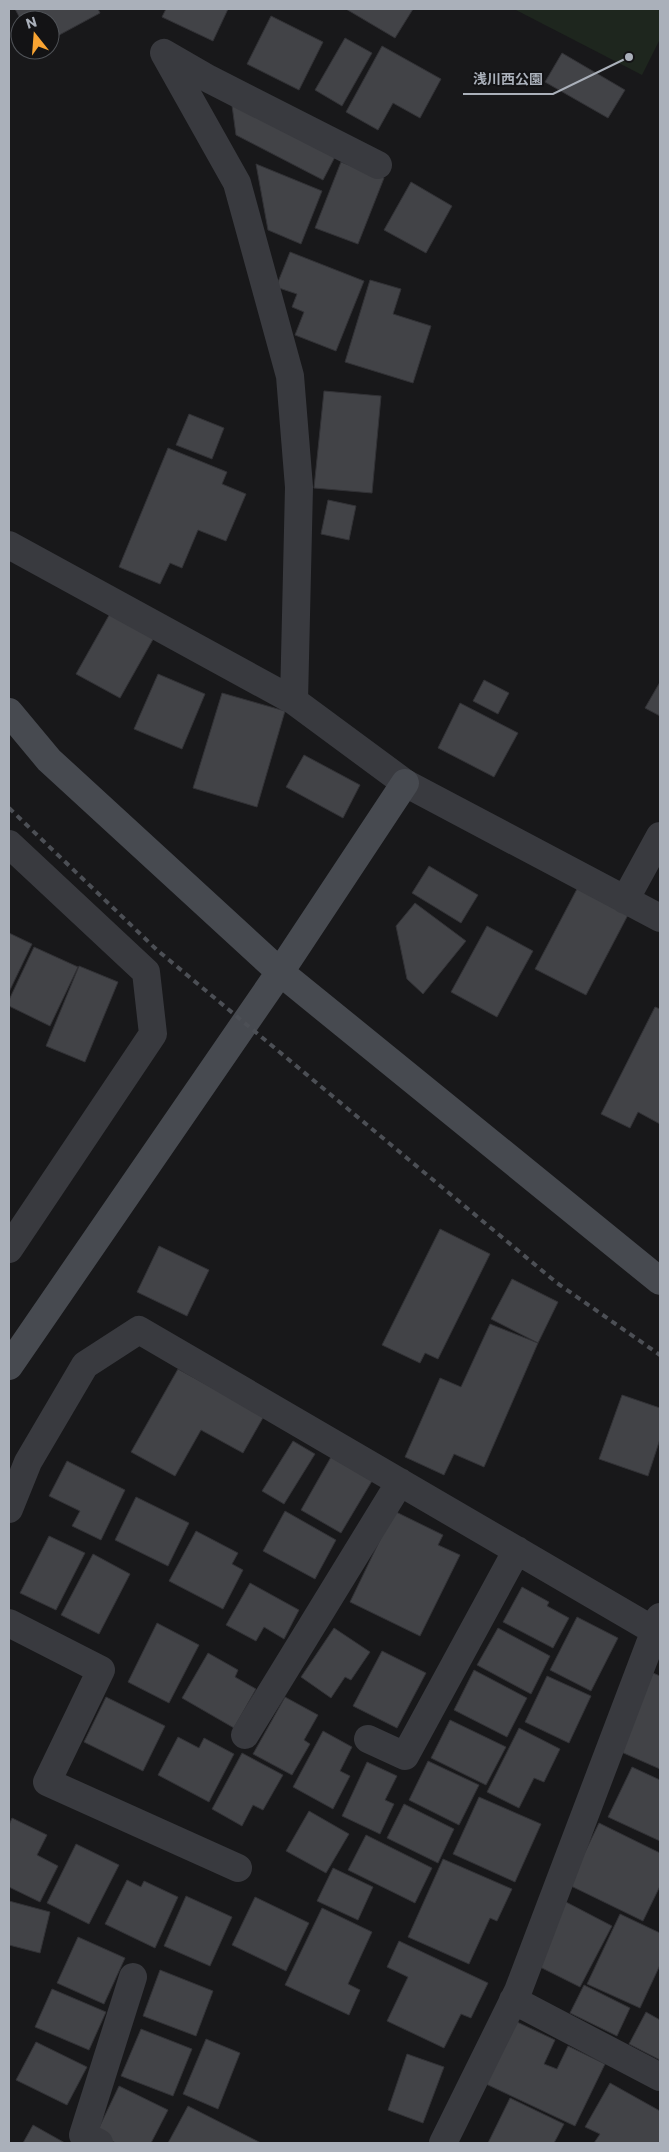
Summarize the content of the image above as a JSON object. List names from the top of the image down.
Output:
{
  "places": ["浅川西公園"],
  "north": "top"
}
